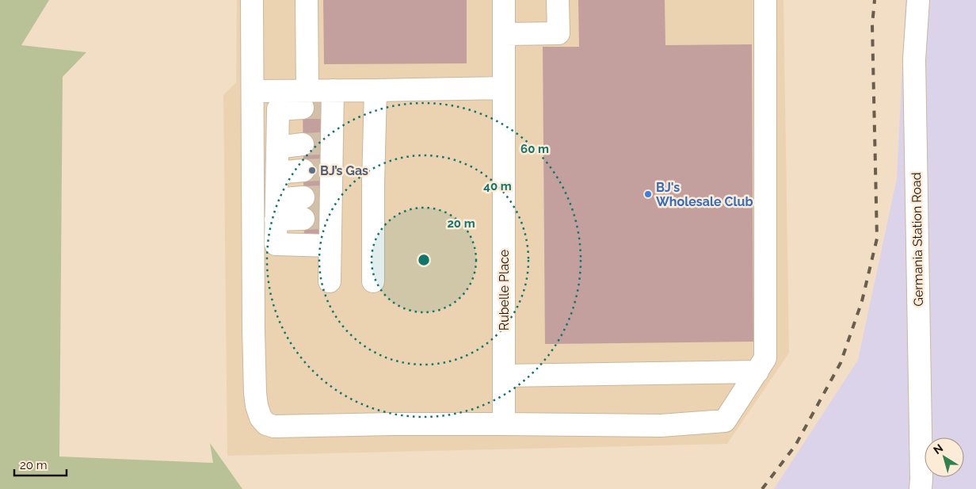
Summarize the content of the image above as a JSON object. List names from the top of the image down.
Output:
{
  "streets": {
    "street": ["Germania Station Road", "Rubelle Place"]
  },
  "places": ["BJ’s Gas", "BJ's Wholesale Club"],
  "scale_bar": "20 m",
  "north": "top left",
  "rings": ["60 m", "40 m", "20 m"]
}
